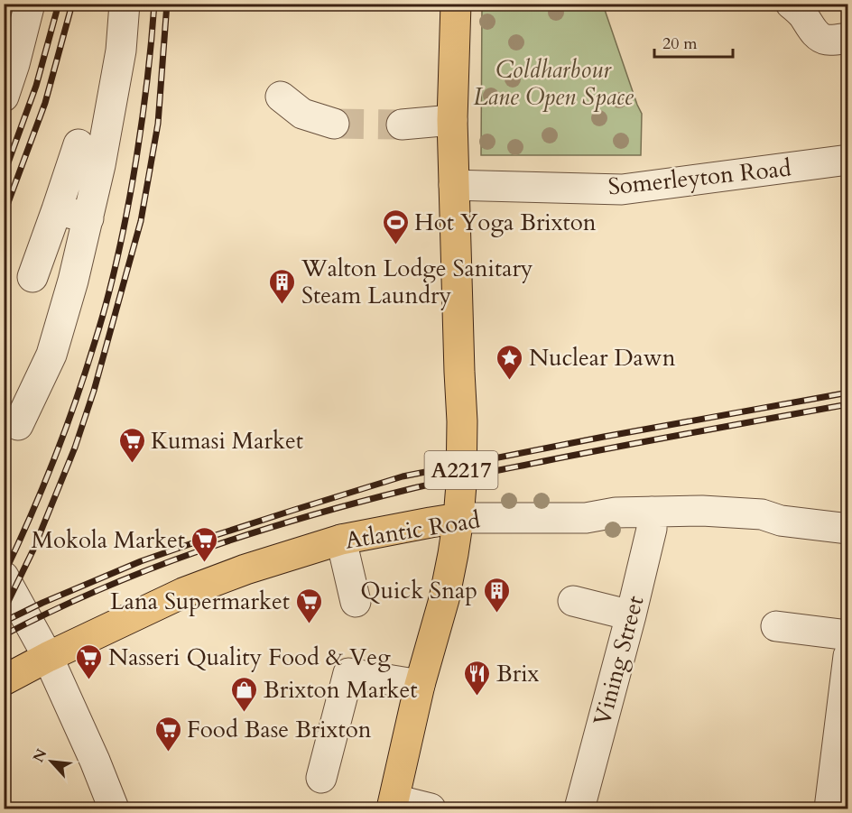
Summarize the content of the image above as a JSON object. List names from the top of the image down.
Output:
{
  "streets": {
    "main road": ["A2217", "Atlantic Road"],
    "street": ["Somerleyton Road", "Vining Street"]
  },
  "crossings": [
    ["Somerleyton Road", "A2217"],
    ["A2217", "Atlantic Road"],
    ["Atlantic Road", "Vining Street"]
  ],
  "parks": ["Coldharbour Lane Open Space"],
  "places": {
    "sports": ["Hot Yoga Brixton"],
    "building": ["Walton Lodge Sanitary Steam Laundry", "Quick Snap"],
    "place": ["Nuclear Dawn"],
    "supermarket": [
      "Kumasi Market",
      "Mokola Market",
      "Lana Supermarket",
      "Nasseri Quality Food & Veg",
      "Food Base Brixton"
    ],
    "restaurant": ["Brix"],
    "shop": ["Brixton Market"]
  },
  "scale_bar": "20 m",
  "north": "top left"
}
